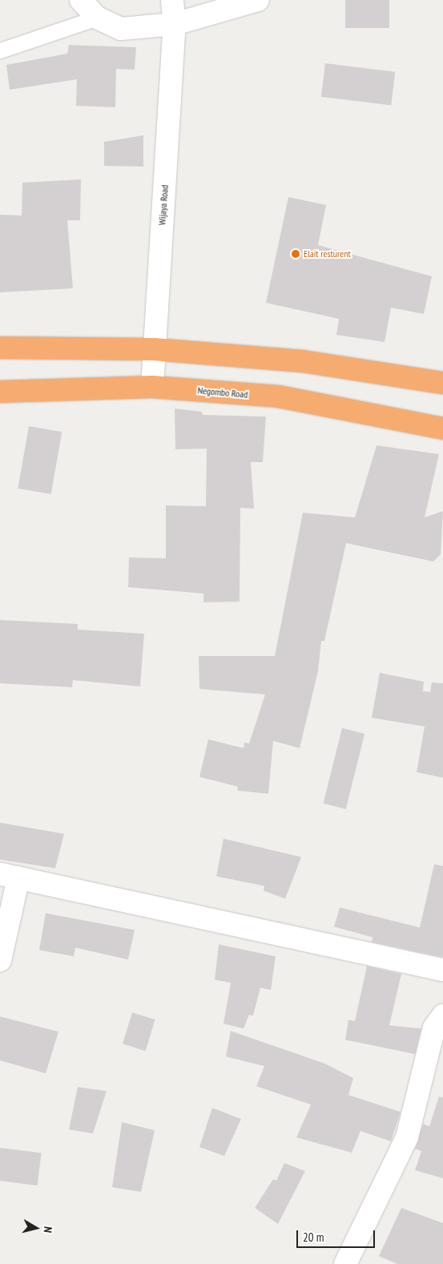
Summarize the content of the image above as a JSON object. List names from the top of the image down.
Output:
{
  "streets": {
    "highway": ["Negombo Road"],
    "street": ["Wijaya Road"]
  },
  "crossings": [
    ["Wijaya Road", "Negombo Road"]
  ],
  "places": ["Elait resturent"],
  "scale_bar": "20 m",
  "north": "right"
}
